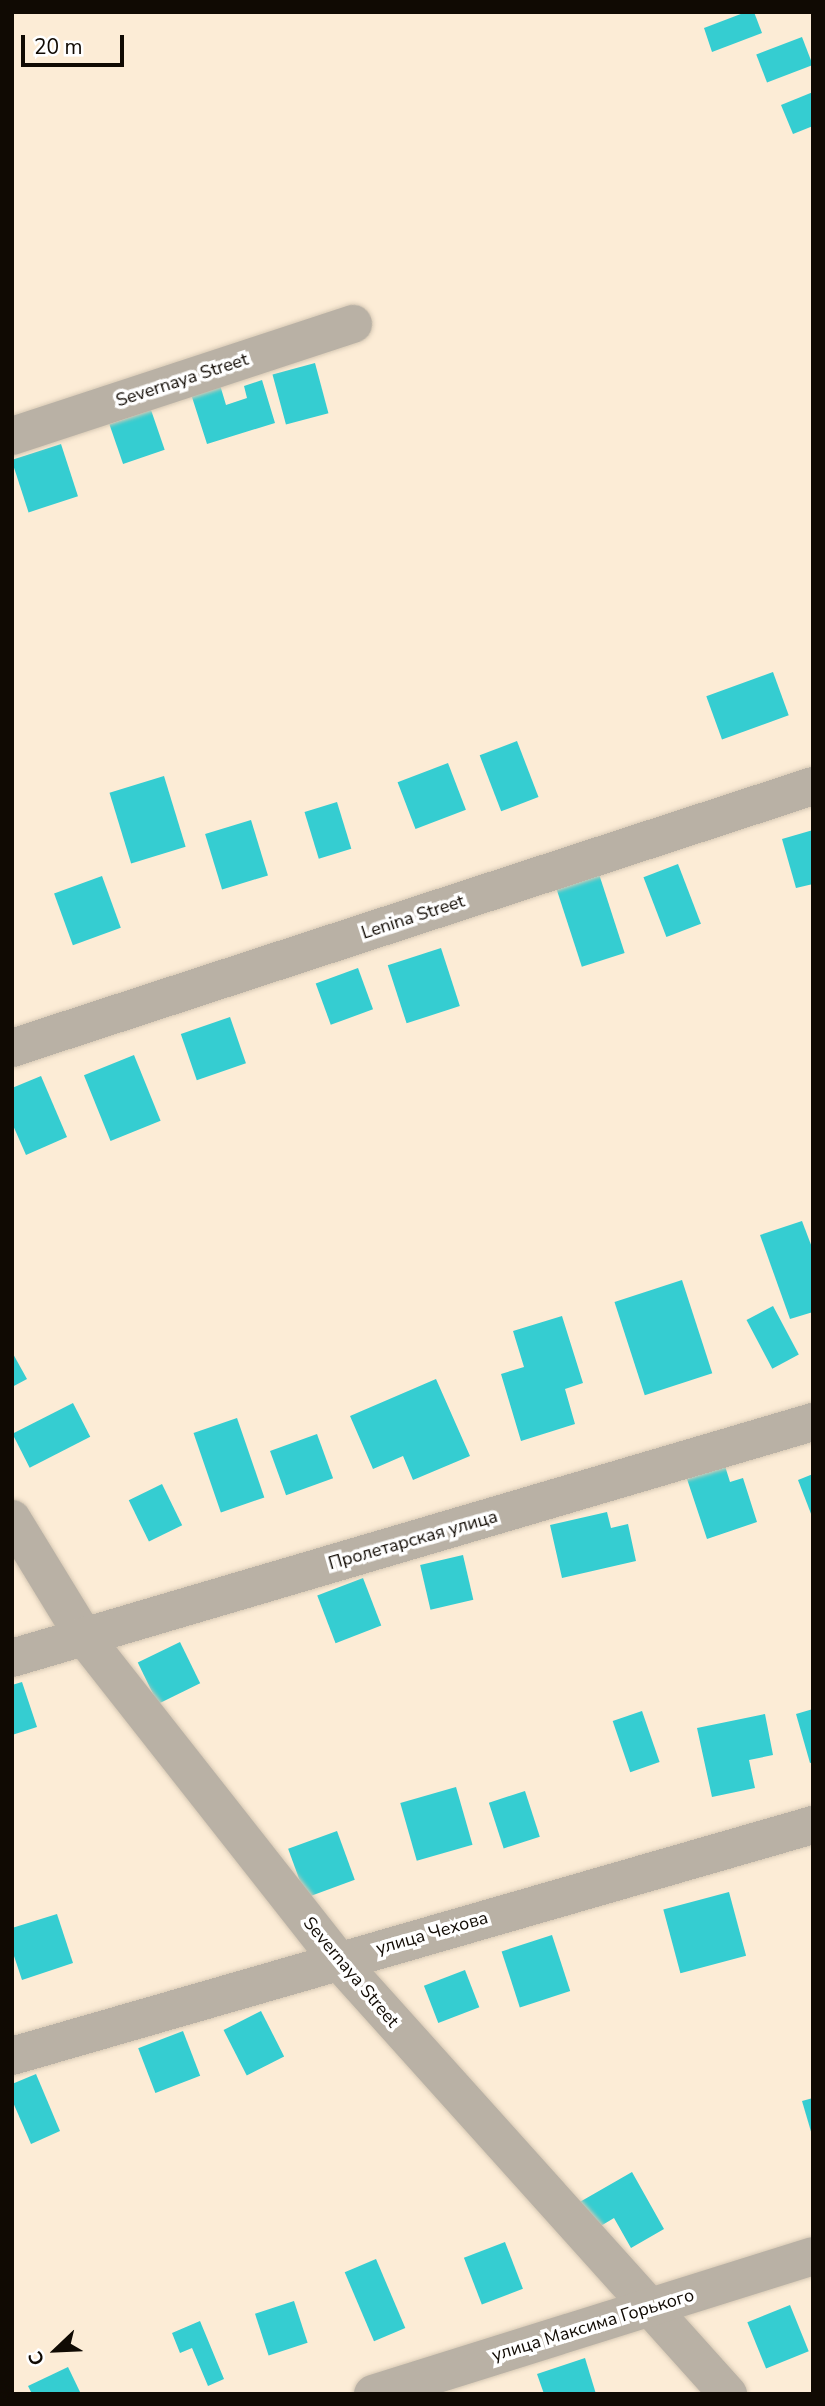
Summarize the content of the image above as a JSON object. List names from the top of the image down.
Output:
{
  "streets": {
    "street": [
      "Severnaya Street",
      "Lenina Street",
      "Пролетарская улица",
      "улица Чехова",
      "улица Максима Горького"
    ]
  },
  "crossings": [
    ["Severnaya Street", "Пролетарская улица"],
    ["Severnaya Street", "улица Чехова"],
    ["Severnaya Street", "улица Максима Горького"]
  ],
  "scale_bar": "20 m",
  "north": "bottom left"
}
